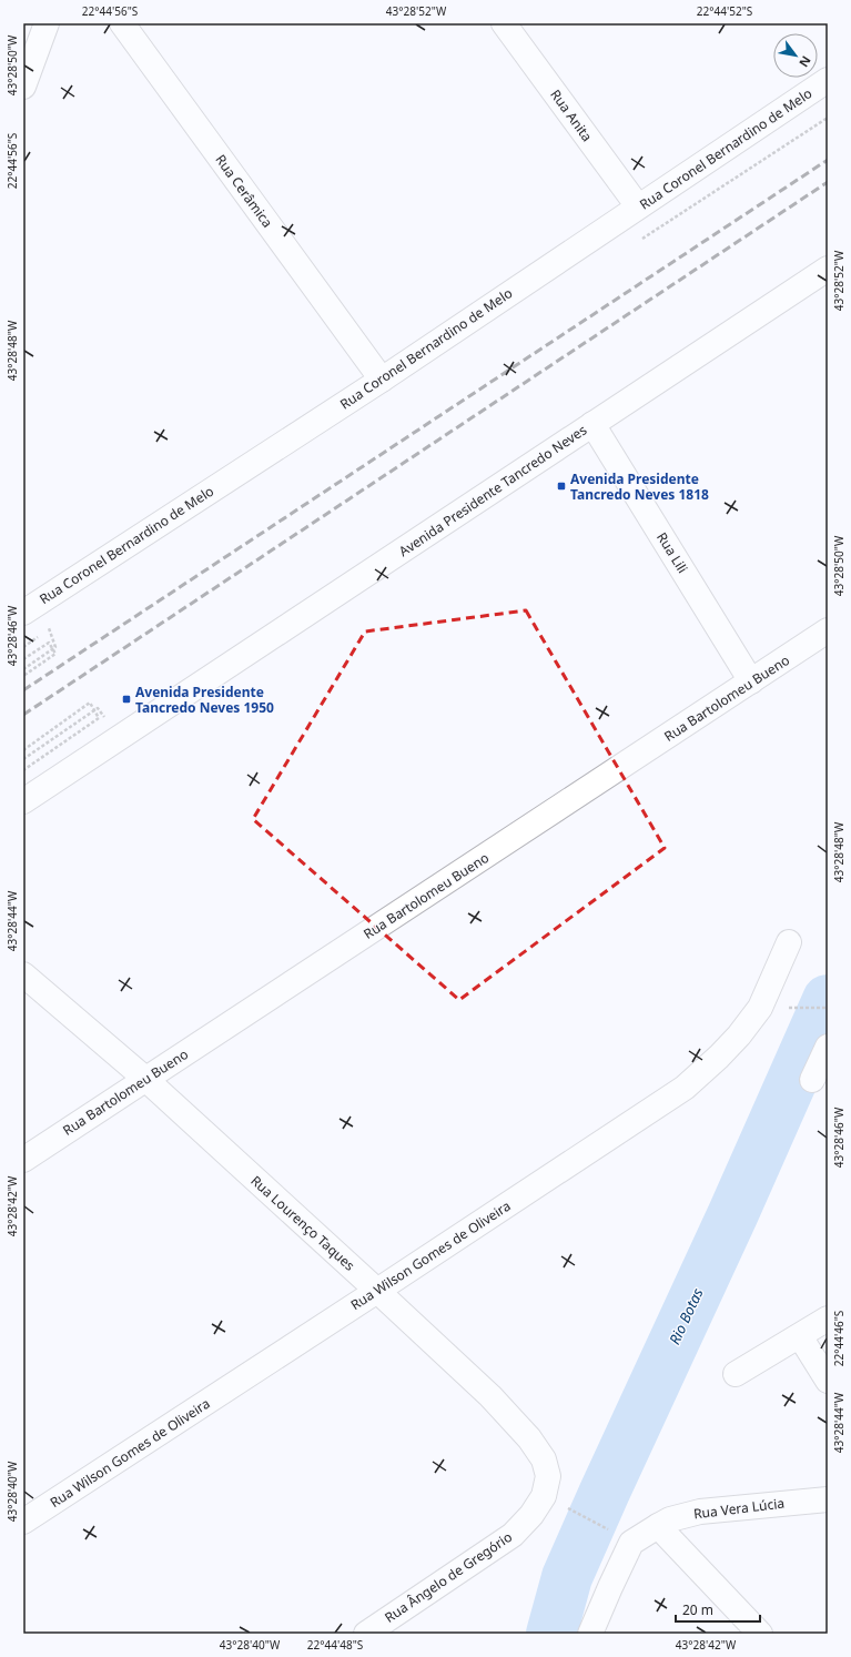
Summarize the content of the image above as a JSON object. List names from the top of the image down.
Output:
{
  "streets": {
    "street": [
      "Rua Anita",
      "Rua Coronel Bernardino de Melo",
      "Rua Cerâmica",
      "Avenida Presidente Tancredo Neves",
      "Rua Lili",
      "Rua Bartolomeu Bueno",
      "Rua Lourenço Taques",
      "Rua Wilson Gomes de Oliveira",
      "Rua Vera Lúcia",
      "Rua Ângelo de Gregório"
    ]
  },
  "crossings": [
    ["Rua Anita", "Rua Coronel Bernardino de Melo"],
    ["Rua Coronel Bernardino de Melo", "Rua Cerâmica"],
    ["Avenida Presidente Tancredo Neves", "Rua Lili"],
    ["Rua Lili", "Rua Bartolomeu Bueno"],
    ["Rua Bartolomeu Bueno", "Rua Lourenço Taques"],
    ["Rua Lourenço Taques", "Rua Wilson Gomes de Oliveira"],
    ["Rua Lourenço Taques", "Rua Ângelo de Gregório"]
  ],
  "water": ["Rio Botas"],
  "places": {
    "transit": ["Avenida Presidente Tancredo Neves 1818", "Avenida Presidente Tancredo Neves 1950"]
  },
  "scale_bar": "20 m",
  "north": "bottom right",
  "coordinates": [
    "22°44'56\"S",
    "43°28'52\"W",
    "22°44'52\"S",
    "43°28'50\"W",
    "43°28'48\"W",
    "43°28'46\"W",
    "43°28'44\"W",
    "43°28'42\"W",
    "22°44'46\"S",
    "43°28'40\"W",
    "22°44'48\"S"
  ]
}
